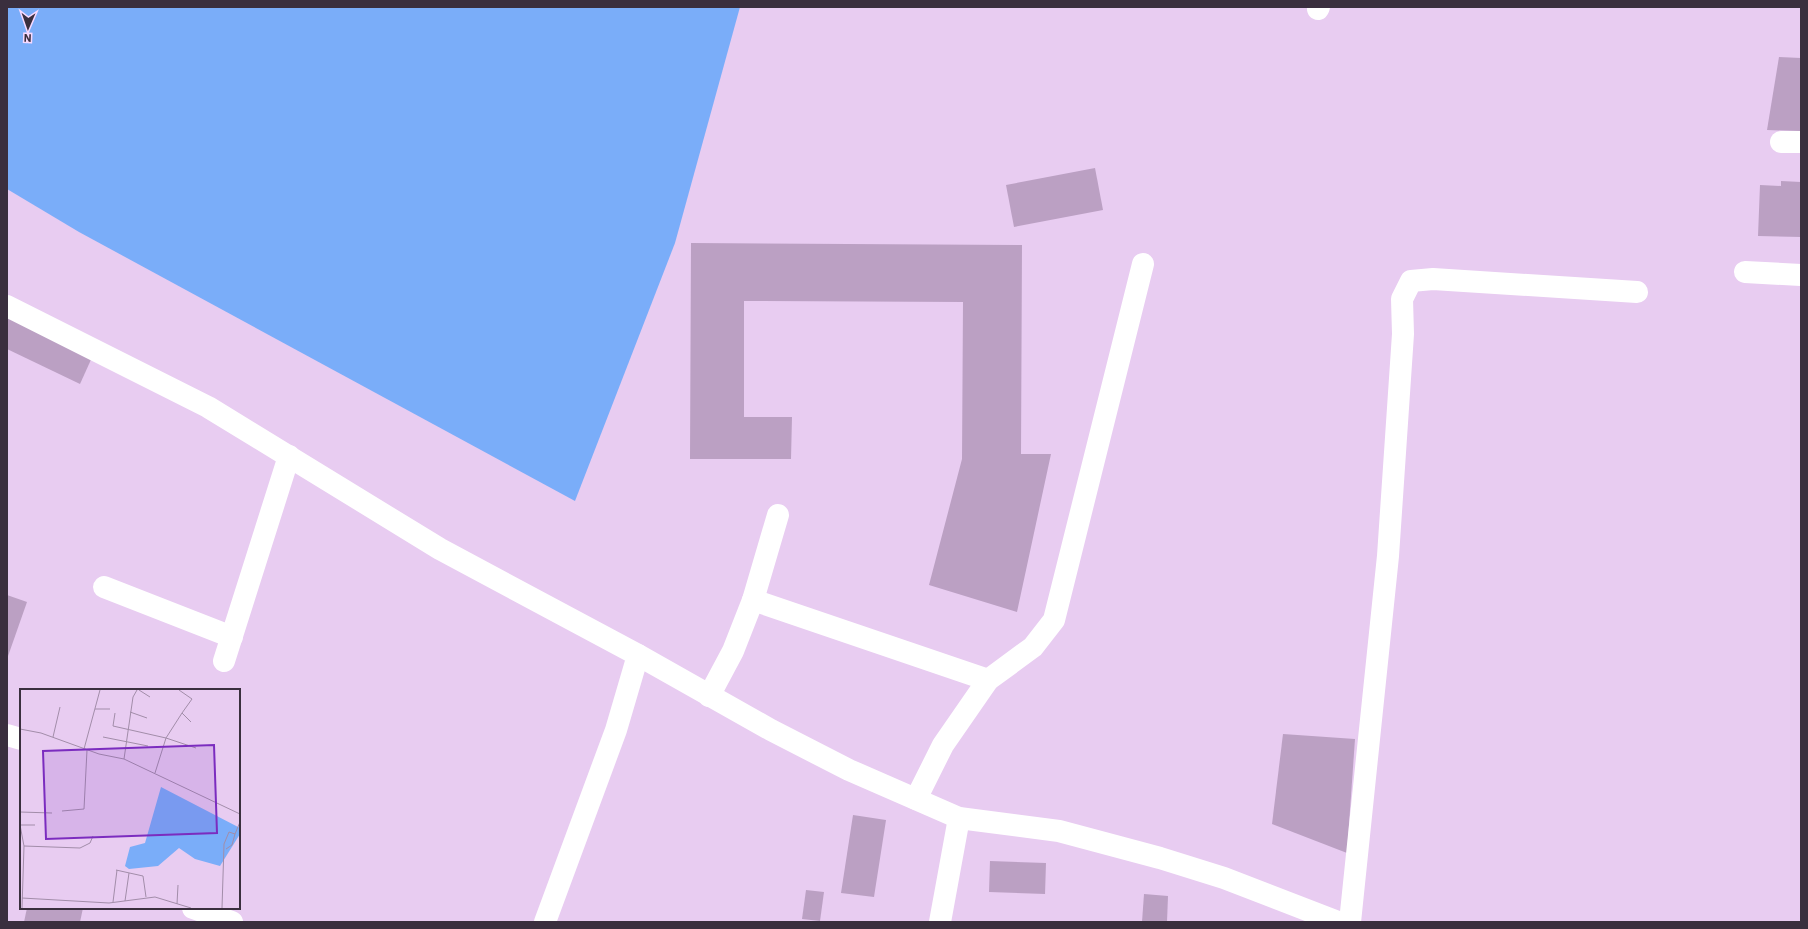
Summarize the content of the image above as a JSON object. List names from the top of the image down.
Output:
{
  "north": "bottom"
}
